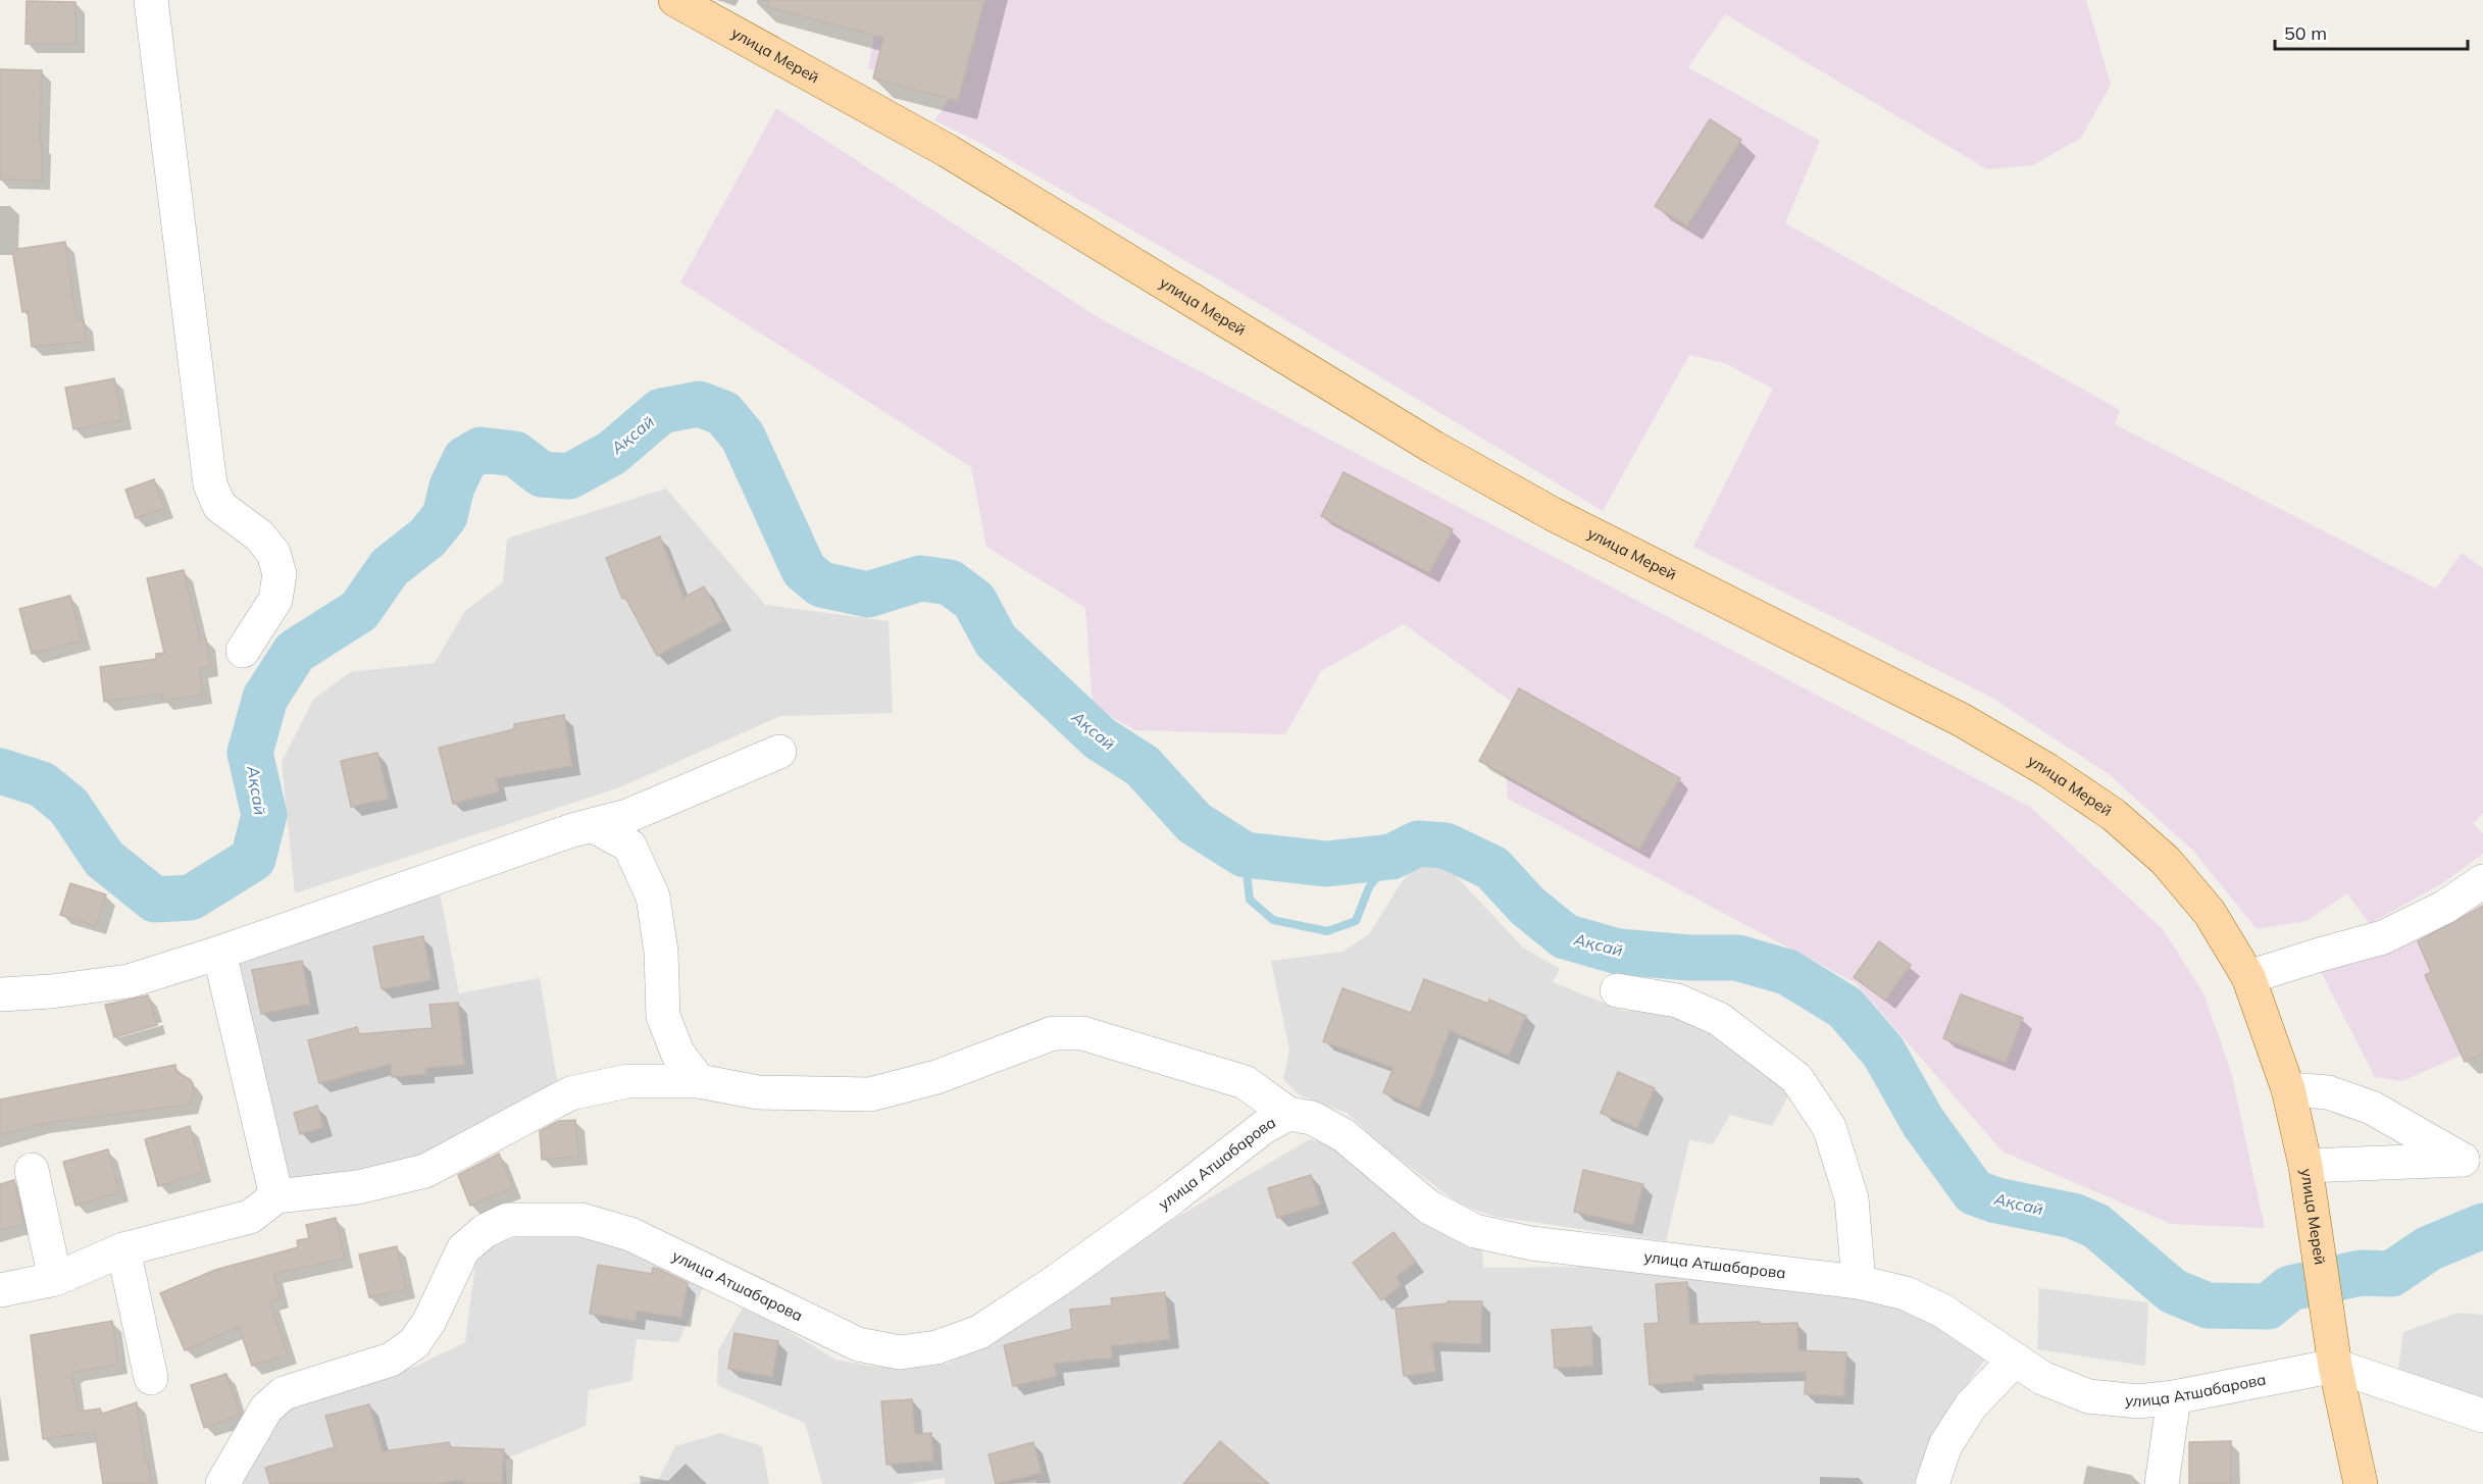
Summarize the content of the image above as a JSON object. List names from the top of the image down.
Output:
{
  "streets": {
    "main road": ["улица Мерей"],
    "street": ["улица Атшабарова"]
  },
  "crossings": [
    ["улица Мерей", "улица Атшабарова"]
  ],
  "water": ["Ақсай"],
  "scale_bar": "50 m"
}
